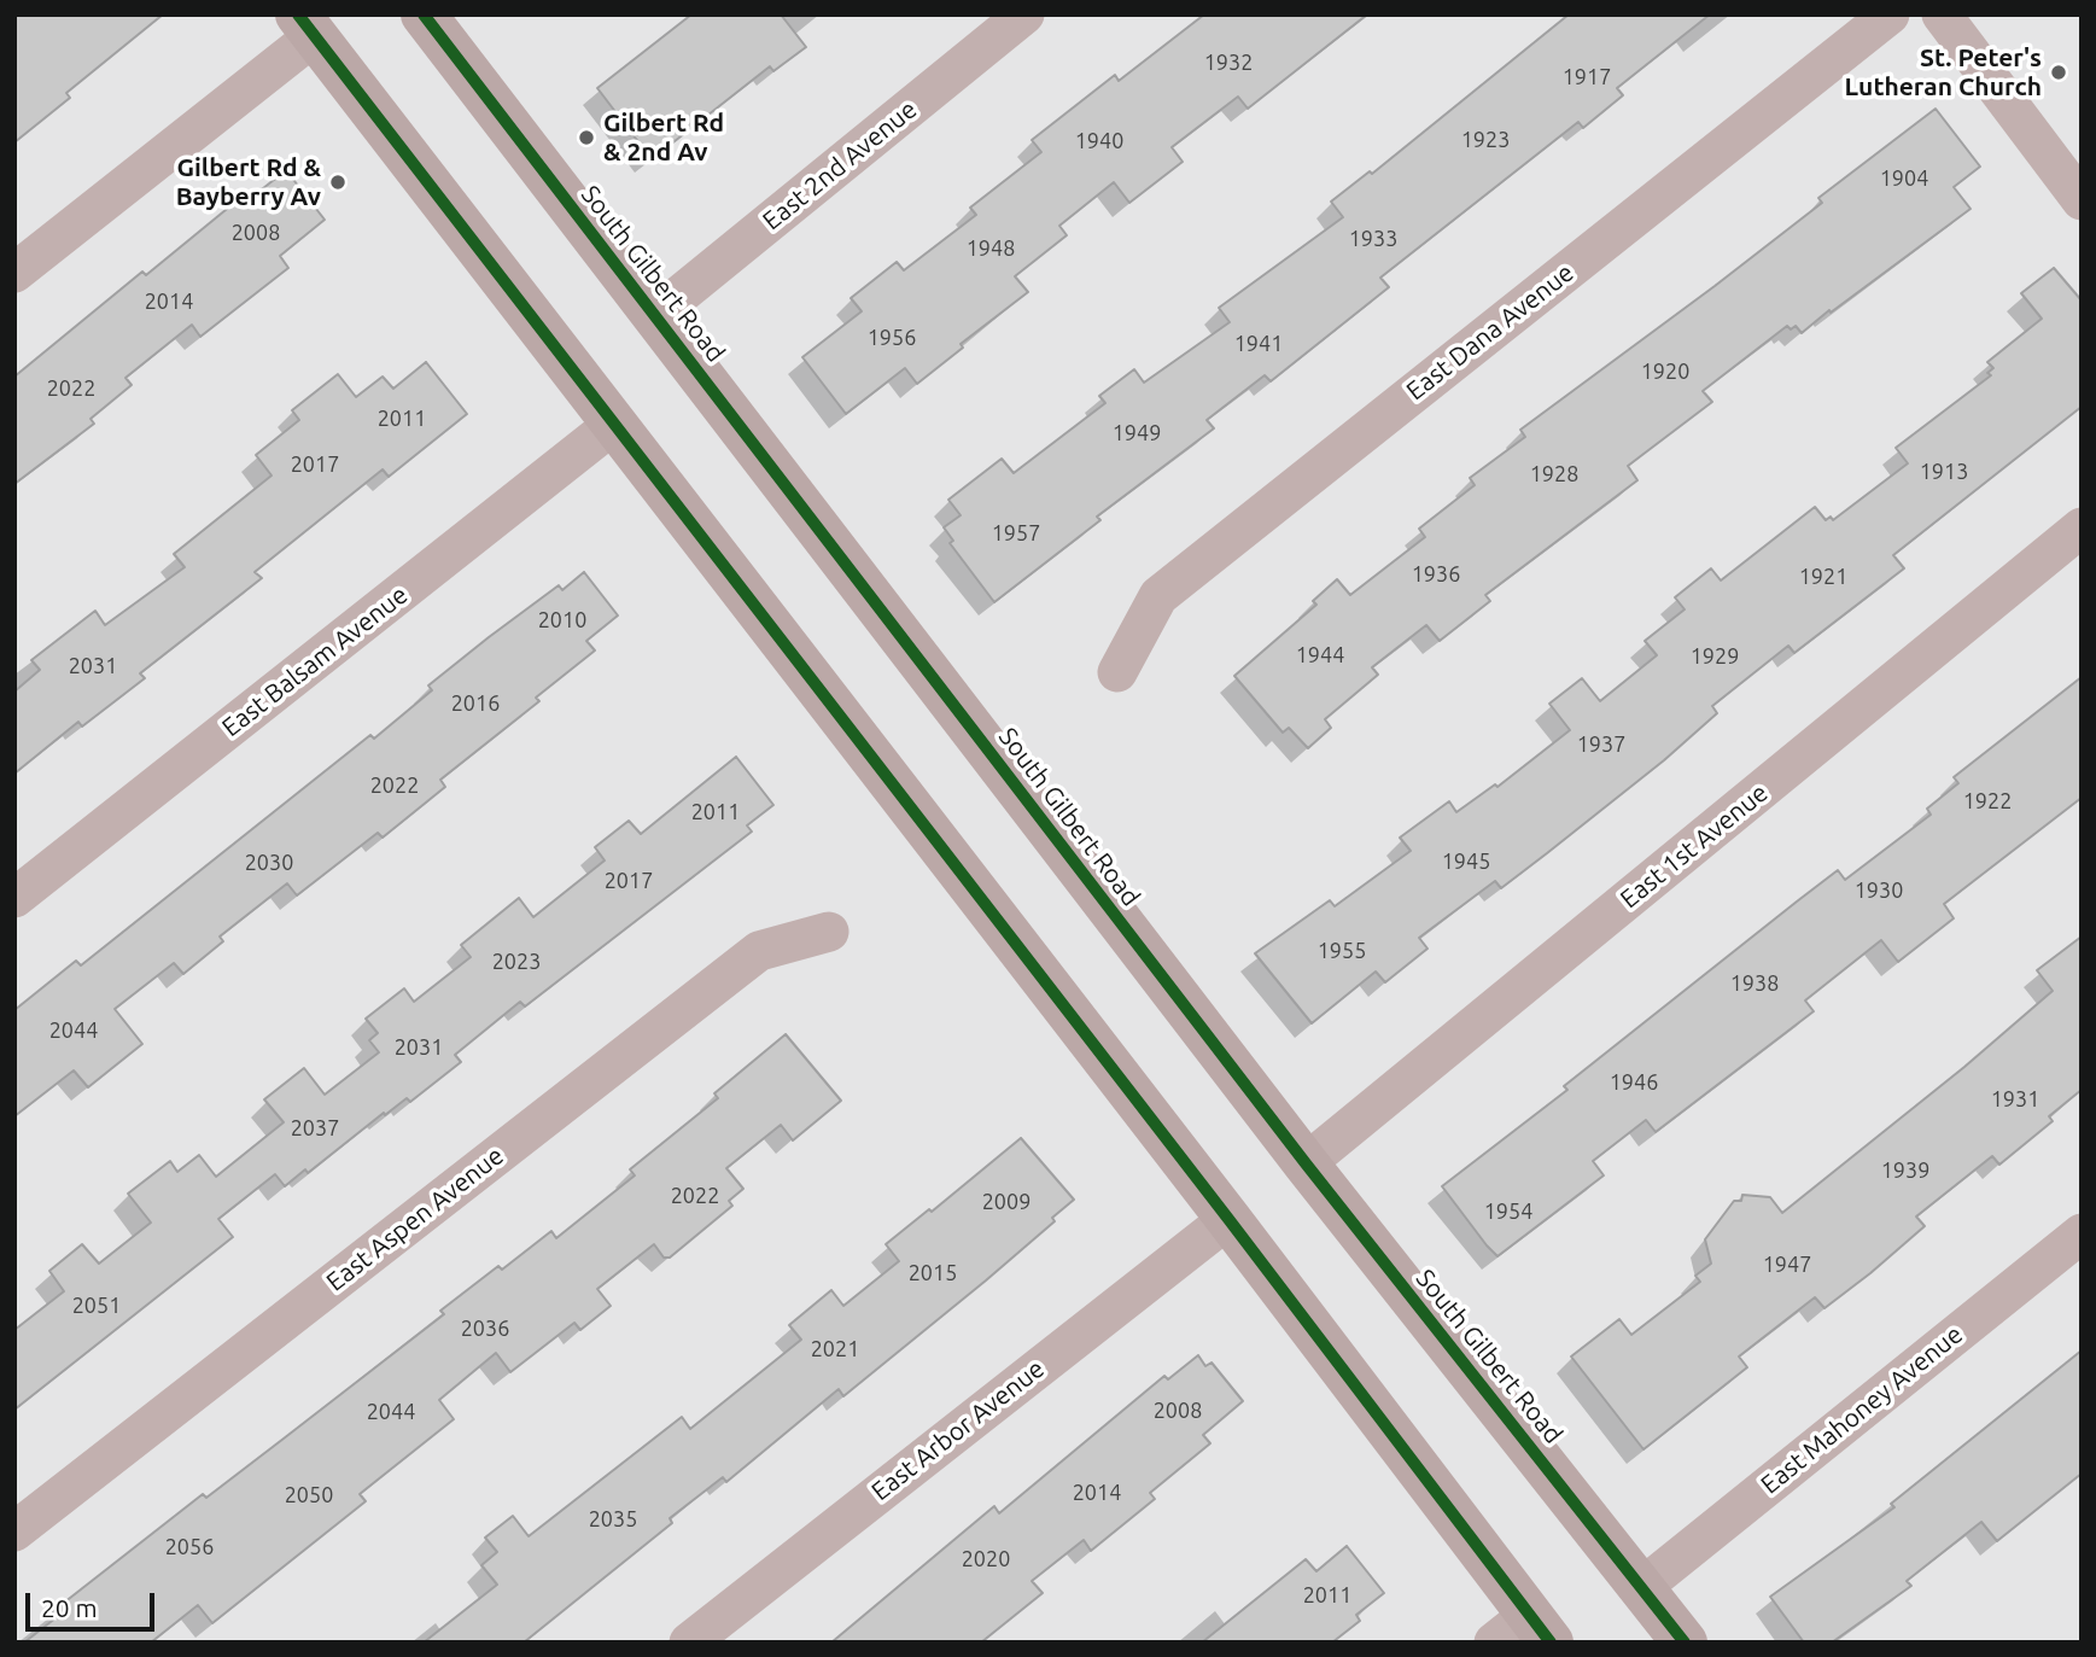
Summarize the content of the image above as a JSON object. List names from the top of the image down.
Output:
{
  "streets": {
    "main road": ["South Gilbert Road"],
    "street": [
      "East 2nd Avenue",
      "East Dana Avenue",
      "East Balsam Avenue",
      "East 1st Avenue",
      "East Aspen Avenue",
      "East Mahoney Avenue",
      "East Arbor Avenue"
    ]
  },
  "crossings": [
    ["East 2nd Avenue", "South Gilbert Road"],
    ["South Gilbert Road", "East 1st Avenue"],
    ["South Gilbert Road", "East Mahoney Avenue"]
  ],
  "places": ["St. Peter's Lutheran Church", "Gilbert Rd & 2nd Av", "Gilbert Rd & Bayberry Av"],
  "house_numbers": [
    "1932",
    "1917",
    "1923",
    "1940",
    "1904",
    "2008",
    "1933",
    "1948",
    "2014",
    "1956",
    "1941",
    "1920",
    "2022",
    "2011",
    "1949",
    "2017",
    "1913",
    "1928",
    "1957",
    "1936",
    "1921",
    "2010",
    "1944",
    "1929",
    "2031",
    "2016",
    "1937",
    "2022",
    "1922",
    "2011",
    "1945",
    "2030",
    "2017",
    "1930",
    "1955",
    "2023",
    "1938",
    "2044",
    "2031",
    "1946",
    "1931",
    "2037",
    "1939",
    "2022",
    "2009",
    "1954",
    "1947",
    "2015",
    "2051",
    "2036",
    "2021",
    "2008",
    "2044",
    "2014",
    "2050",
    "2035",
    "2056",
    "2020",
    "2011"
  ],
  "scale_bar": "20 m"
}
